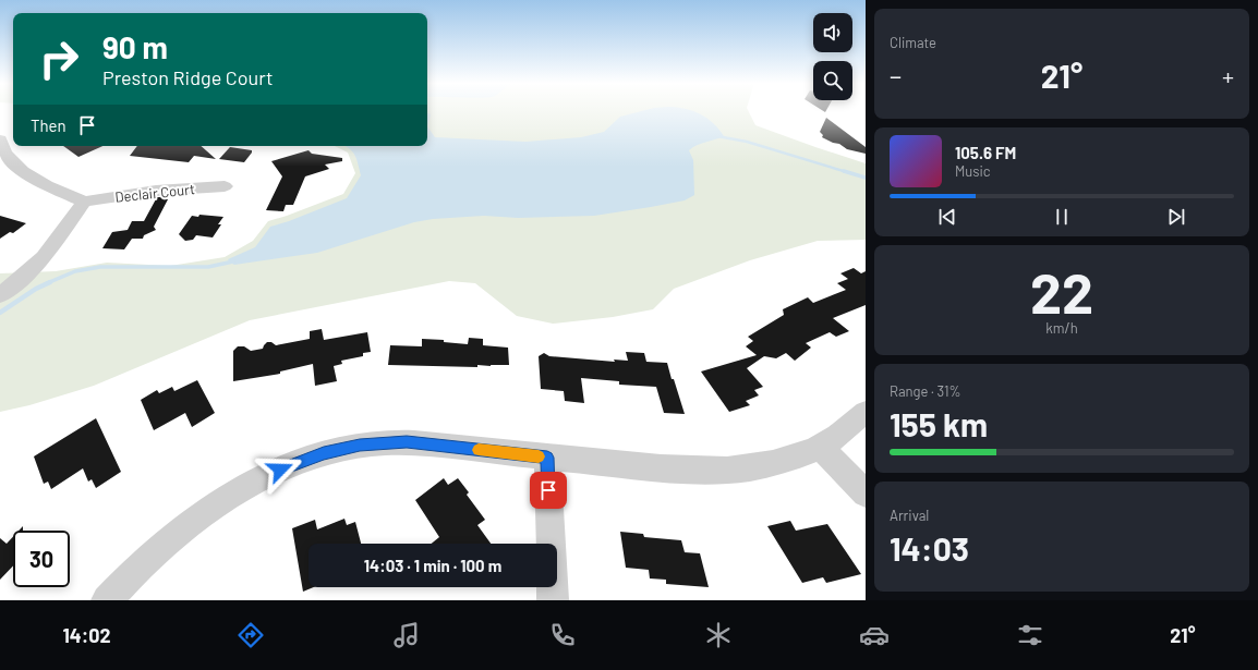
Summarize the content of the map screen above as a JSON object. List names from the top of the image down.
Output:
{
  "streets": {
    "street": ["Declair Court"]
  },
  "page": {
    "tile": [
      "Climate",
      ["22", "km/h"],
      ["Range · 31%", "155 km"],
      ["Arrival", "14:03"]
    ],
    "turn": ["90 m", "Preston Ridge Court"],
    "heat": ["−", "21°", "+"],
    "then": "Then",
    "song": ["105.6 FM", "Music"],
    "limit": "30",
    "trip": "14:03 · 1 min · 100 m",
    "tabs": ["14:02", "21°"]
  }
}
